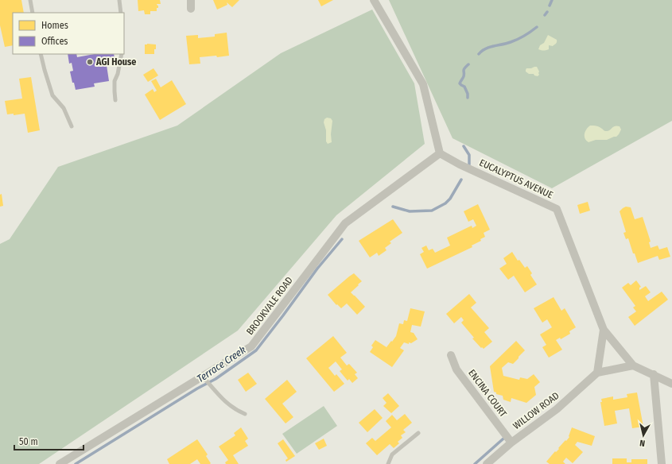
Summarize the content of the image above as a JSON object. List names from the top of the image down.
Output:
{
  "streets": {
    "street": [
      "EUCALYPTUS AVENUE",
      "BROOKVALE ROAD",
      "ENCINA COURT",
      "WILLOW ROAD"
    ]
  },
  "crossings": [
    ["EUCALYPTUS AVENUE", "BROOKVALE ROAD"],
    ["ENCINA COURT", "WILLOW ROAD"]
  ],
  "water": ["Terrace Creek"],
  "places": ["AGI House"],
  "legend": ["Homes", "Offices"],
  "scale_bar": "50 m",
  "north": "bottom"
}
